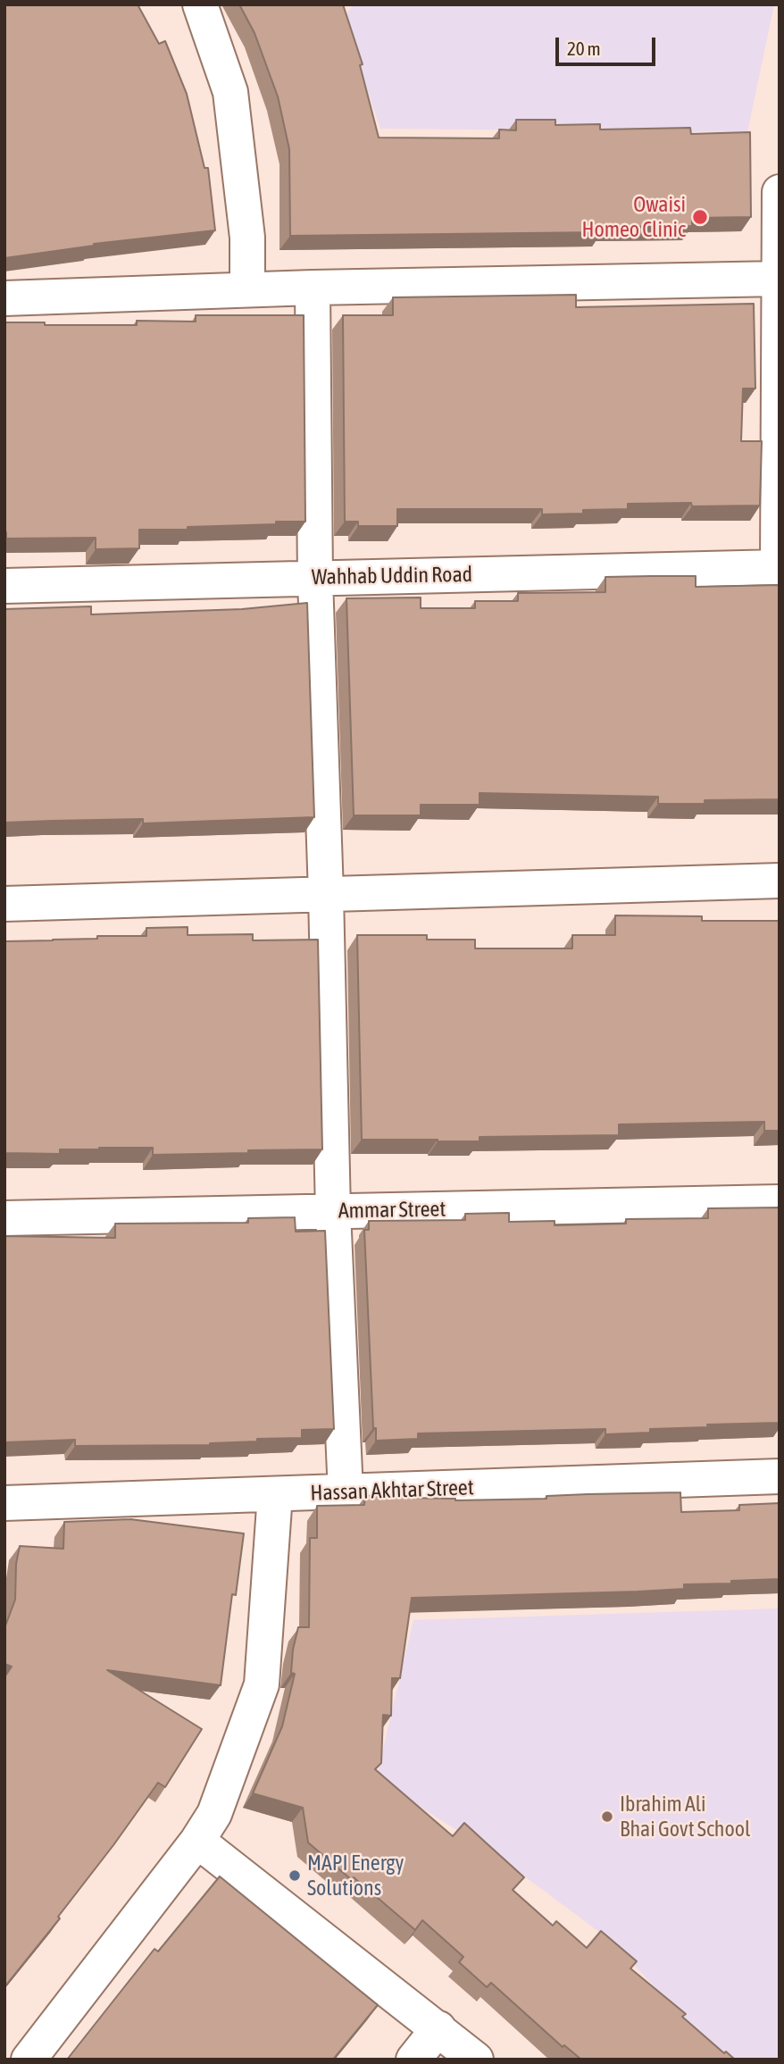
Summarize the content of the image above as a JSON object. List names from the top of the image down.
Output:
{
  "streets": {
    "street": ["Wahhab Uddin Road", "Ammar Street", "Hassan Akhtar Street"]
  },
  "places": ["Owaisi Homeo Clinic", "Ibrahim Ali Bhai Govt School", "MAPI Energy Solutions"],
  "scale_bar": "20 m"
}
